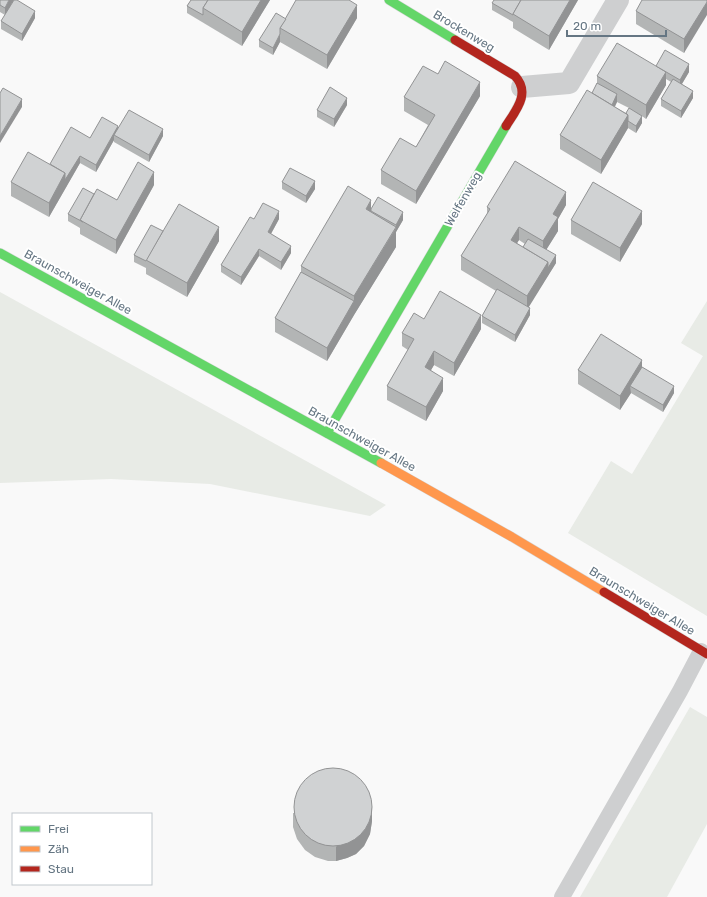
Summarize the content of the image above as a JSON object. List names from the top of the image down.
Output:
{
  "streets": {
    "street": ["Brockenweg", "Welfenweg", "Braunschweiger Allee"]
  },
  "crossings": [
    ["Brockenweg", "Welfenweg"],
    ["Welfenweg", "Braunschweiger Allee"]
  ],
  "legend": ["Frei", "Zäh", "Stau"],
  "scale_bar": "20 m"
}
